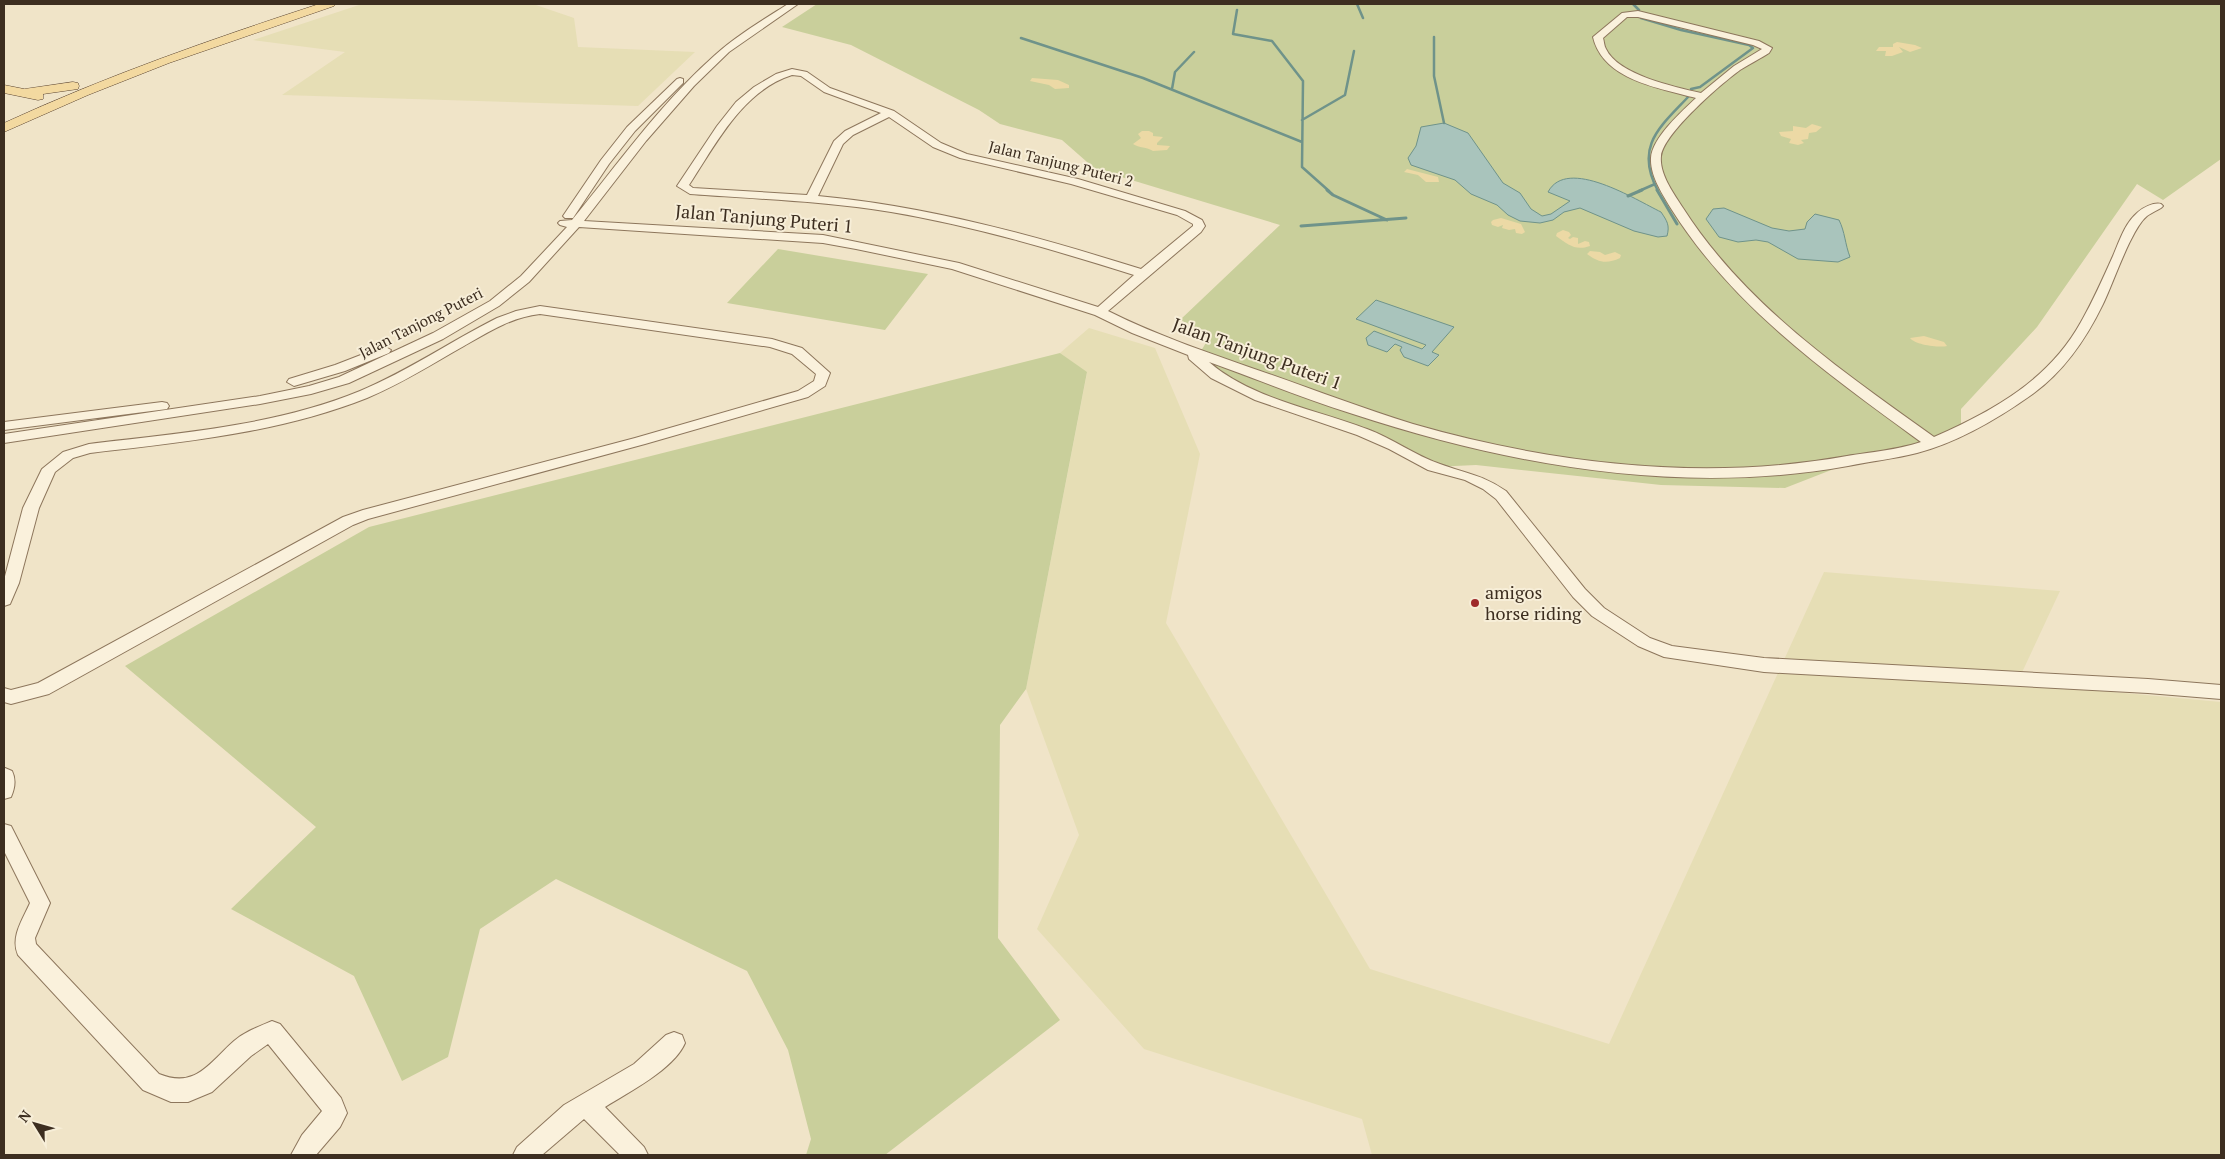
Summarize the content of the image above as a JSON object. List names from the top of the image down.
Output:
{
  "streets": {
    "street": ["Jalan Tanjung Puteri 2", "Jalan Tanjung Puteri 1", "Jalan Tanjong Puteri"]
  },
  "crossings": [
    ["Jalan Tanjung Puteri 2", "Jalan Tanjung Puteri 1"],
    ["Jalan Tanjung Puteri 1", "Jalan Tanjong Puteri"]
  ],
  "places": ["amigos horse riding"],
  "north": "top left"
}
